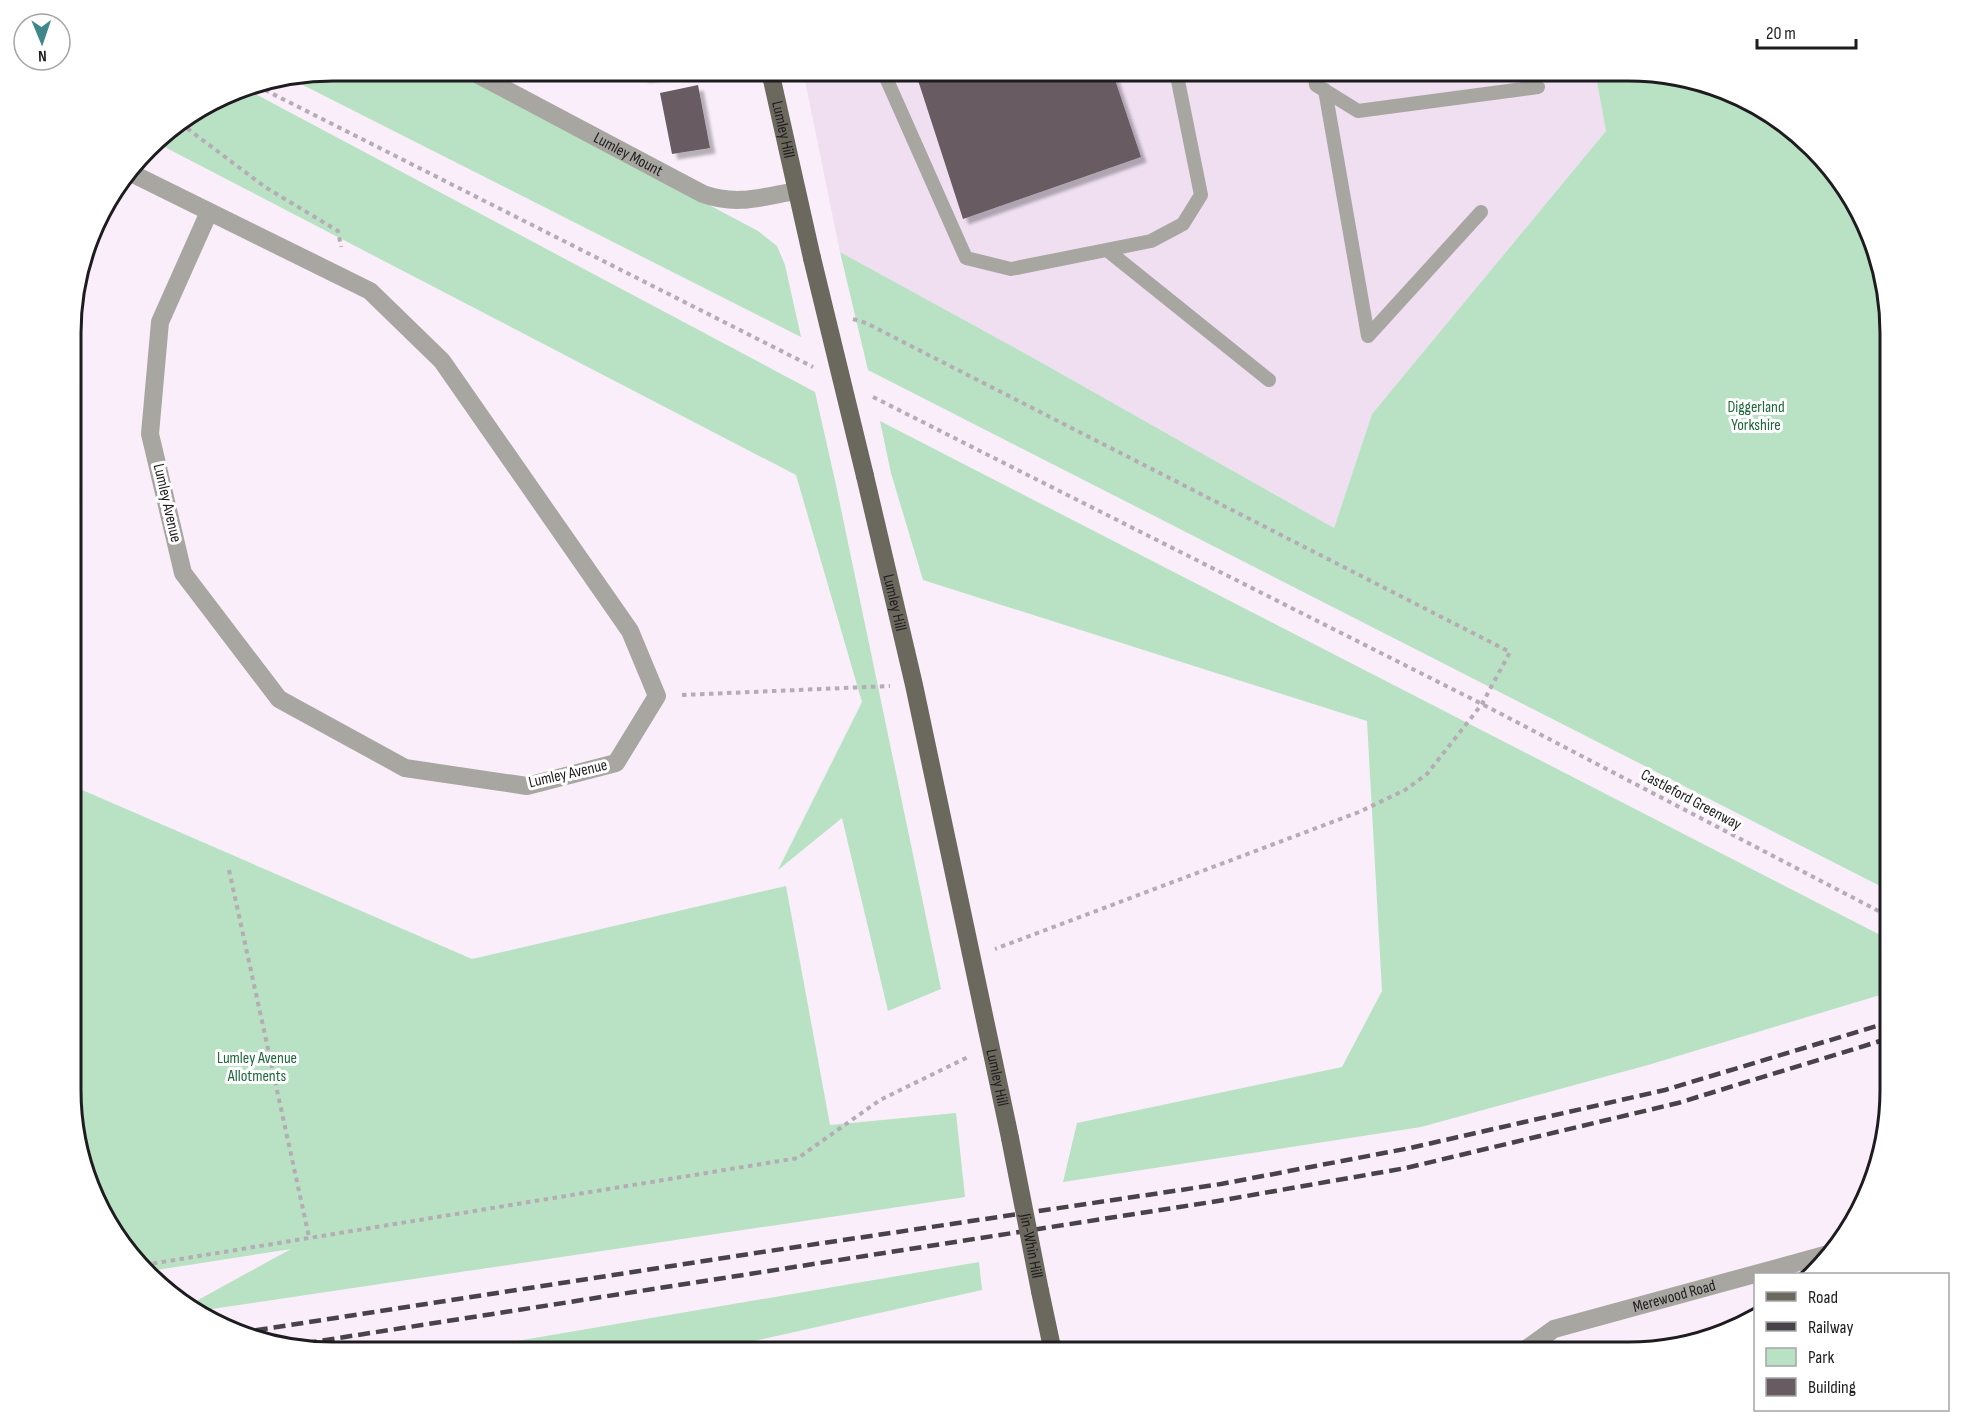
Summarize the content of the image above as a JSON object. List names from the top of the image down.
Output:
{
  "streets": {
    "main road": ["Lumley Hill", "Jin-Whin Hill"],
    "street": ["Lumley Mount", "Lumley Avenue", "Merewood Road"],
    "path": ["Castleford Greenway"]
  },
  "crossings": [
    ["Lumley Hill", "Lumley Mount"],
    ["Lumley Hill", "Jin-Whin Hill"]
  ],
  "parks": ["Diggerland Yorkshire", "Lumley Avenue Allotments"],
  "legend": [
    "Road",
    "Railway",
    "Park",
    "Building"
  ],
  "scale_bar": "20 m",
  "north": "bottom"
}
